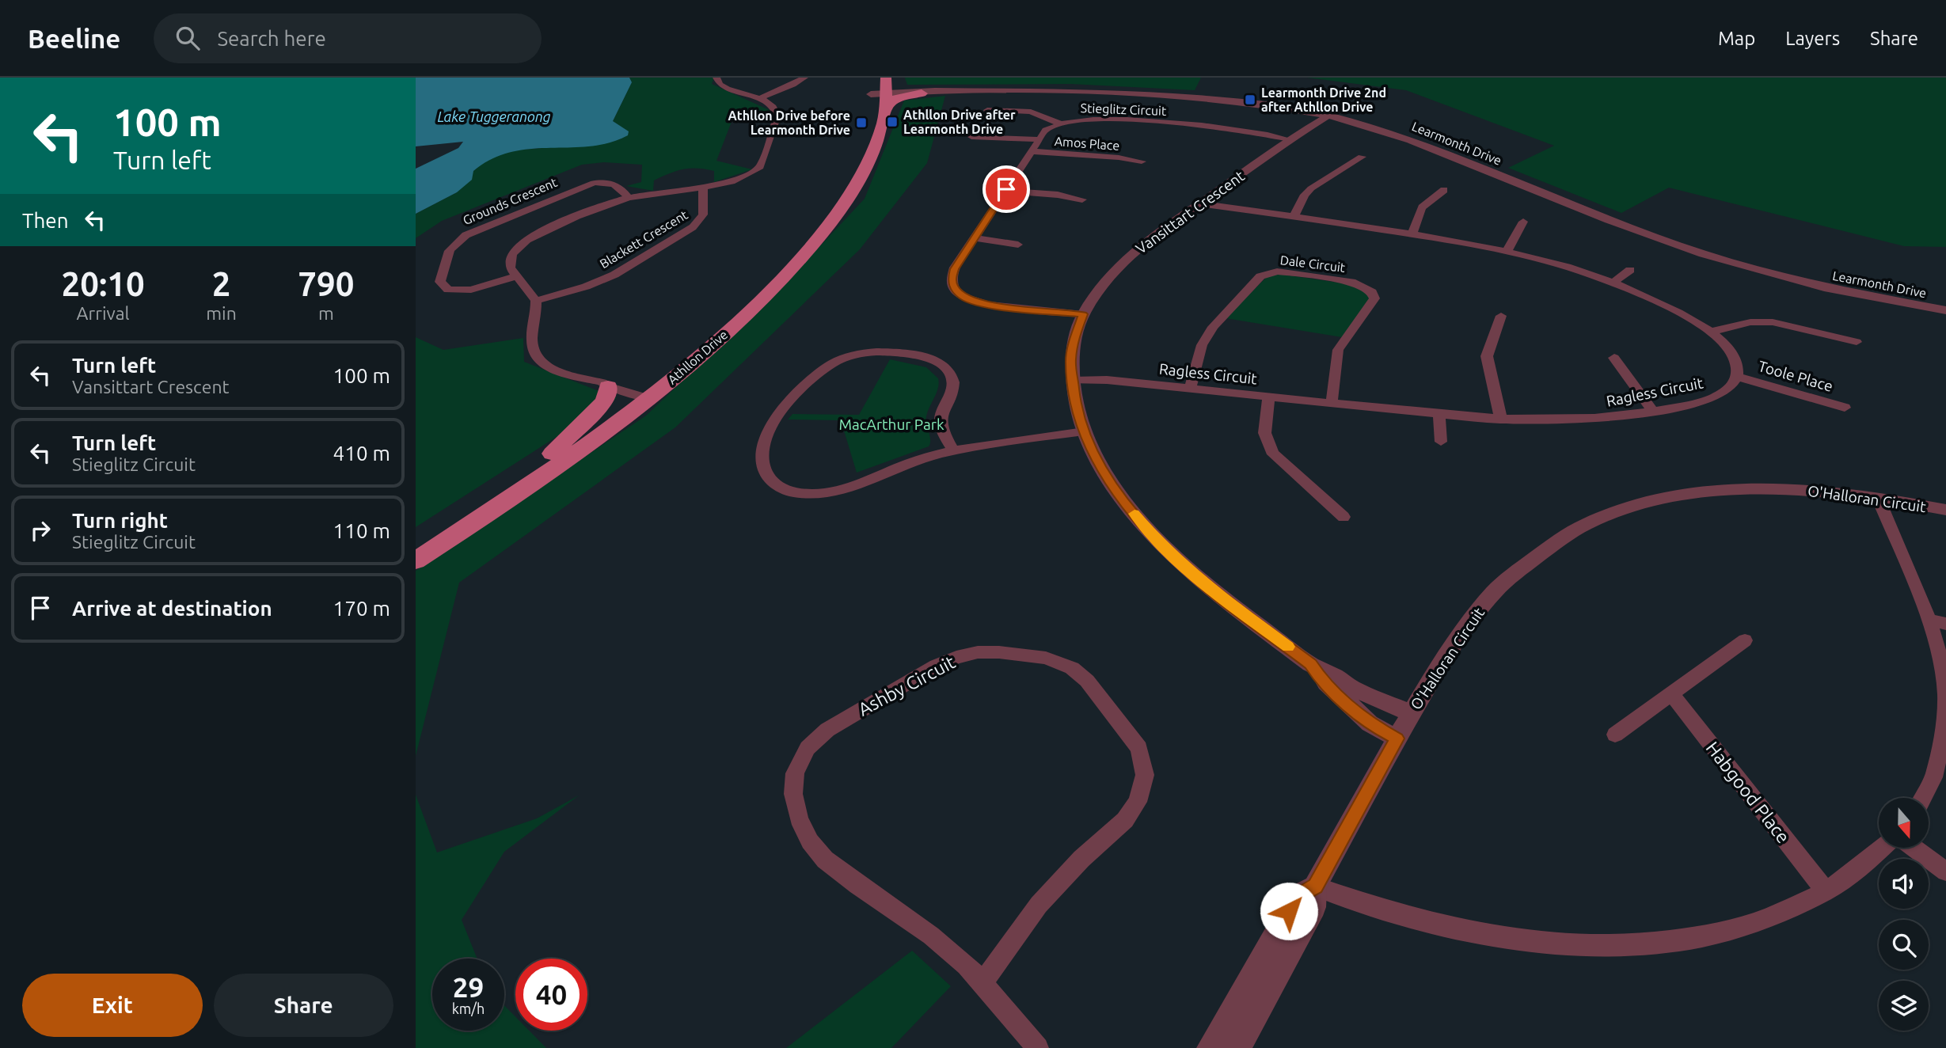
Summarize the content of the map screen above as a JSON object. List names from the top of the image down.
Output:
{
  "streets": {
    "main road": ["Athllon Drive"],
    "street": [
      "Stieglitz Circuit",
      "Amos Place",
      "Learmonth Drive",
      "Grounds Crescent",
      "Vansittart Crescent",
      "Blackett Crescent",
      "Dale Circuit",
      "Ragless Circuit",
      "Toole Place",
      "O'Halloran Circuit",
      "Ashby Circuit",
      "Habgood Place"
    ]
  },
  "crossings": [
    ["Stieglitz Circuit", "Amos Place"],
    ["Stieglitz Circuit", "Vansittart Crescent"],
    ["Learmonth Drive", "Vansittart Crescent"],
    ["Vansittart Crescent", "Ragless Circuit"],
    ["Vansittart Crescent", "O'Halloran Circuit"],
    ["Dale Circuit", "Ragless Circuit"],
    ["Ragless Circuit", "Toole Place"]
  ],
  "water": ["Lake Tuggeranong"],
  "parks": ["MacArthur Park"],
  "places": {
    "transit": ["Learmonth Drive 2nd after Athllon Drive", "Athllon Drive after Learmonth Drive", "Athllon Drive before Learmonth Drive"]
  },
  "north": "bottom",
  "page": {
    "header": "Beeline",
    "search": "Search here",
    "nav": ["Map", "Layers", "Share"],
    "turn": ["100 m", "Turn left"],
    "then": "Then",
    "eta": [
      "20:10",
      "Arrival",
      "2",
      "min",
      "790",
      "m"
    ],
    "list": [
      {
        "name": "Turn left",
        "note": "Vansittart Crescent",
        "value": "100 m"
      },
      {
        "name": "Turn left",
        "note": "Stieglitz Circuit",
        "value": "410 m"
      },
      {
        "name": "Turn right",
        "note": "Stieglitz Circuit",
        "value": "110 m"
      },
      {
        "name": "Arrive at destination",
        "value": "170 m"
      }
    ],
    "speed": "29 km/h",
    "limit": "40",
    "buttons": ["Exit", "Share"]
  }
}
